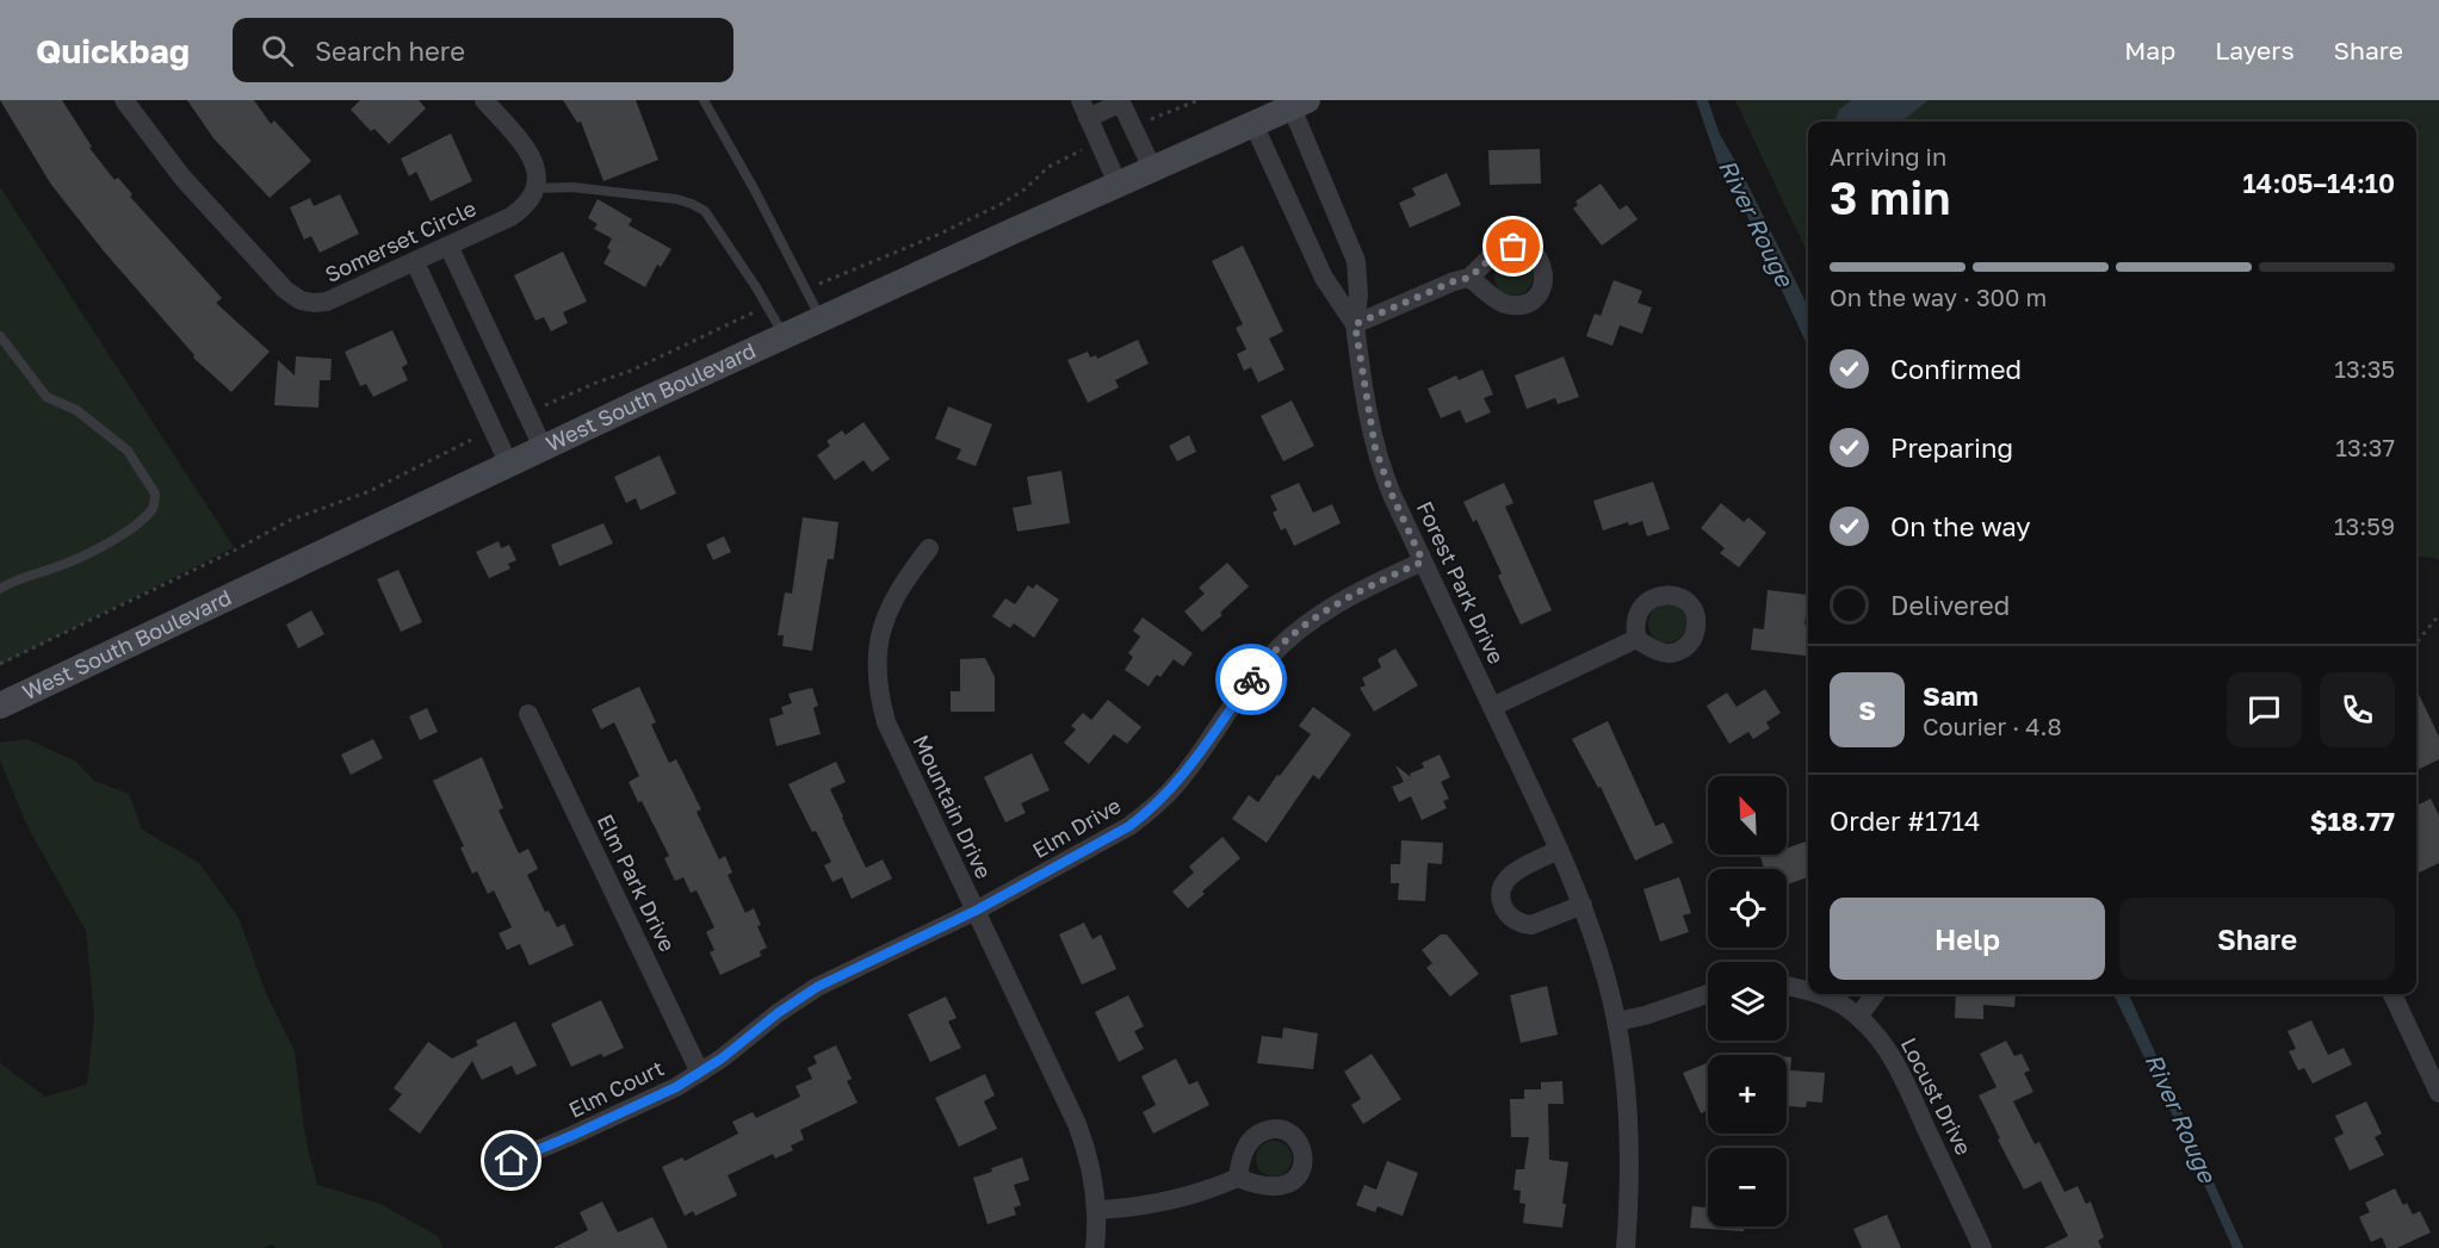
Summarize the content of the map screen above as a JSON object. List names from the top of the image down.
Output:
{
  "streets": {
    "main road": ["West South Boulevard"],
    "street": [
      "Somerset Circle",
      "Forest Park Drive",
      "Mountain Drive",
      "Elm Drive",
      "Elm Park Drive",
      "Elm Court",
      "Locust Drive"
    ]
  },
  "crossings": [
    ["West South Boulevard", "Forest Park Drive"],
    ["Forest Park Drive", "Elm Drive"],
    ["Mountain Drive", "Elm Drive"],
    ["Elm Drive", "Elm Park Drive"],
    ["Elm Drive", "Elm Court"],
    ["Elm Park Drive", "Elm Court"]
  ],
  "water": ["River Rouge"],
  "north": "top left",
  "page": {
    "header": "Quickbag",
    "search": "Search here",
    "nav": ["Map", "Layers", "Share"],
    "heading": ["3 min", "Arriving in", "14:05–14:10"],
    "panel": [
      "Sam",
      "Courier · 4.8",
      "Order #1714",
      "$18.77"
    ],
    "bar": "On the way · 300 m",
    "list": [
      ["Confirmed", "13:35"],
      ["Preparing", "13:37"],
      ["On the way", "13:59"],
      "Delivered"
    ],
    "round": "S",
    "map_buttons": ["+", "−"],
    "buttons": ["Help", "Share"]
  }
}
